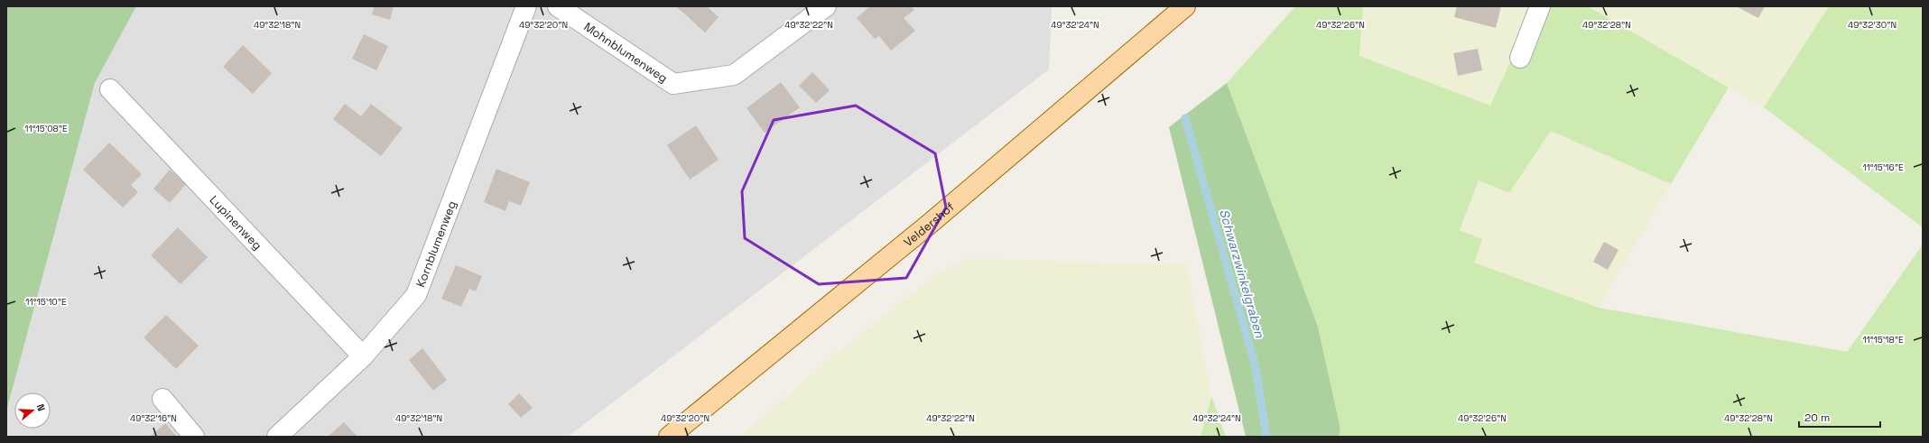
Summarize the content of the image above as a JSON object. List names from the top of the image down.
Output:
{
  "streets": {
    "main road": ["Veldershof"],
    "street": ["Mohnblumenweg", "Lupinenweg", "Kornblumenweg"]
  },
  "crossings": [
    ["Lupinenweg", "Kornblumenweg"]
  ],
  "water": ["Schwarzwinkelgraben"],
  "scale_bar": "20 m",
  "north": "right",
  "coordinates": [
    "49°32'18\"N",
    "49°32'24\"N",
    "49°32'26\"N",
    "49°32'30\"N",
    "49°32'20\"N",
    "49°32'22\"N",
    "49°32'28\"N",
    "11°15'08\"E",
    "11°15'16\"E",
    "11°15'10\"E",
    "11°15'18\"E",
    "49°32'16\"N"
  ]
}
